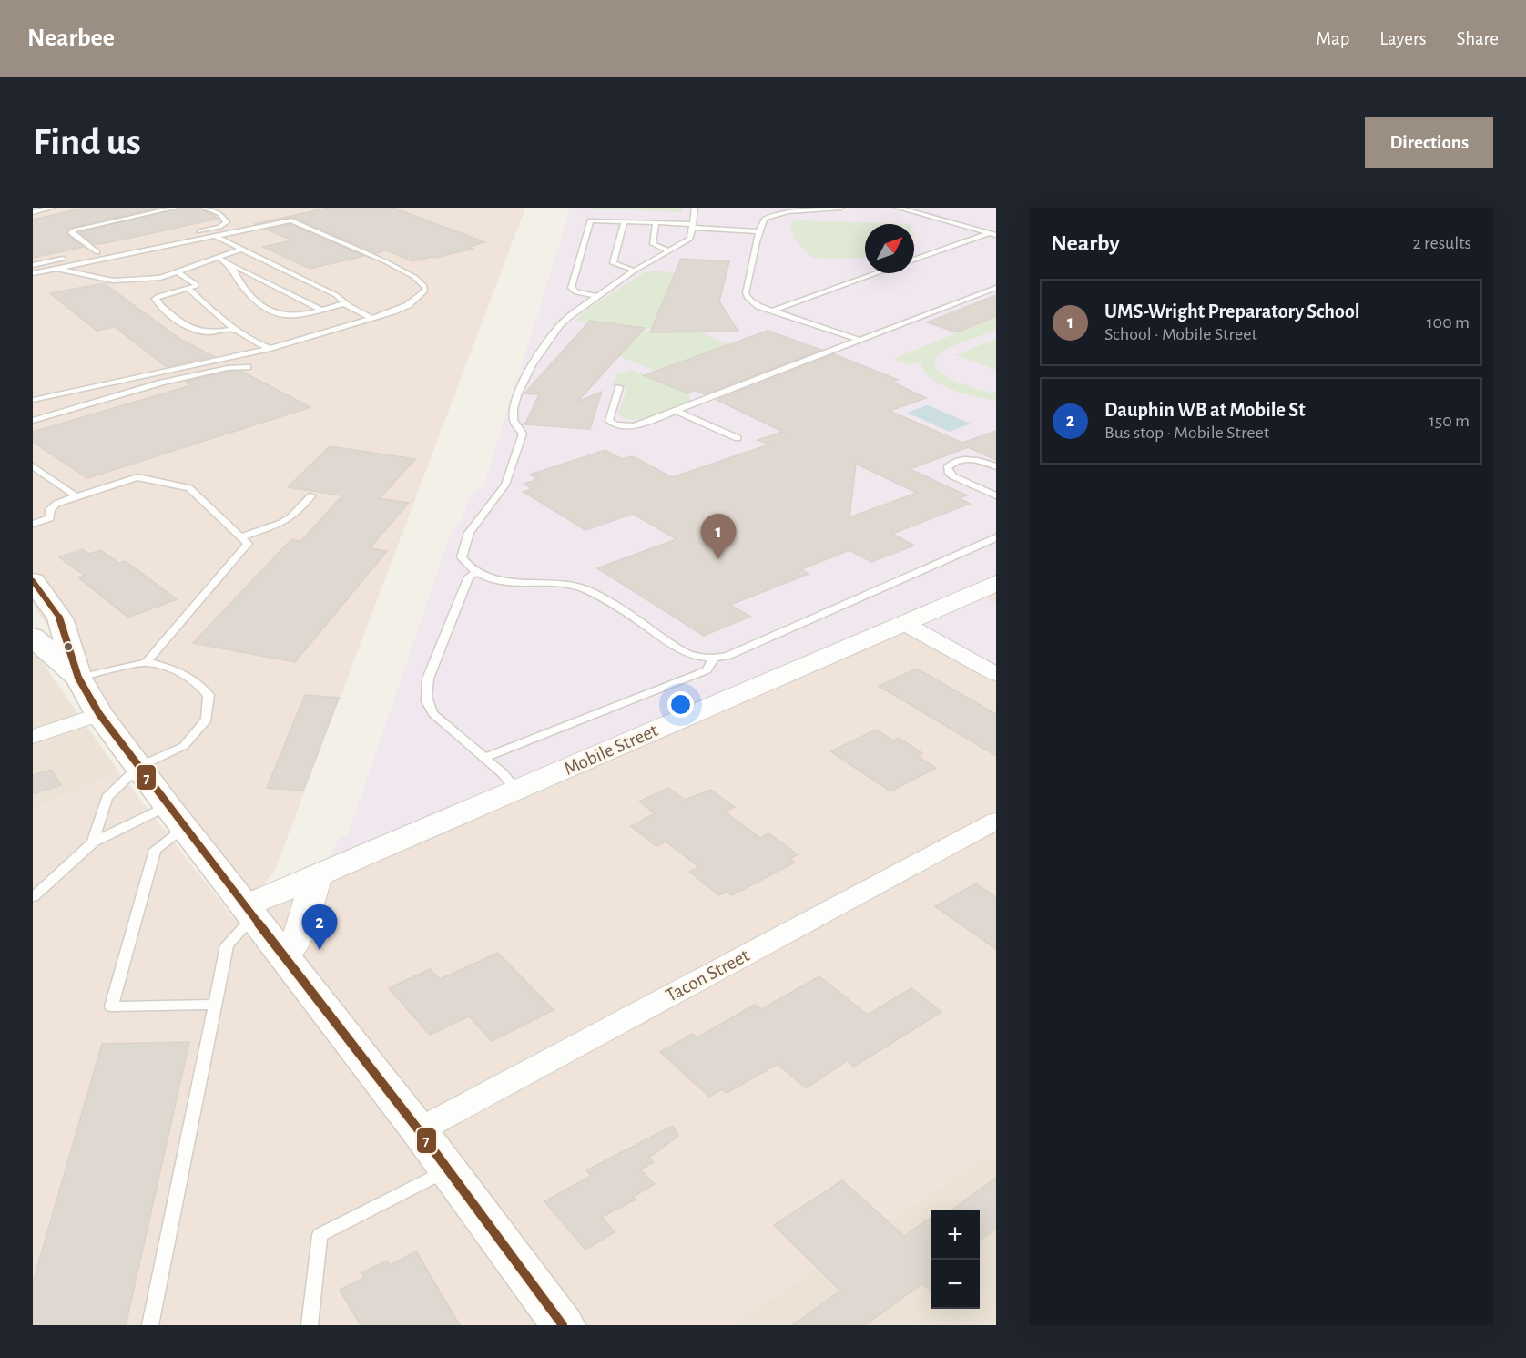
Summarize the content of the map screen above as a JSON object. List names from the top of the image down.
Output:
{
  "streets": {
    "street": ["Mobile Street", "Tacon Street"]
  },
  "lines": ["transit line 7"],
  "north": "top right",
  "page": {
    "header": "Nearbee",
    "nav": ["Map", "Layers", "Share"],
    "buttons": "Directions",
    "title": "Find us",
    "heading": ["Nearby", "2 results"],
    "list": [
      {
        "mark": "1",
        "name": "UMS-Wright Preparatory School",
        "note": "School · Mobile Street",
        "value": "100 m"
      },
      {
        "mark": "2",
        "name": "Dauphin WB at Mobile St",
        "note": "Bus stop · Mobile Street",
        "value": "150 m"
      }
    ],
    "pins": ["1", "2"],
    "map_buttons": ["+", "−"]
  }
}
